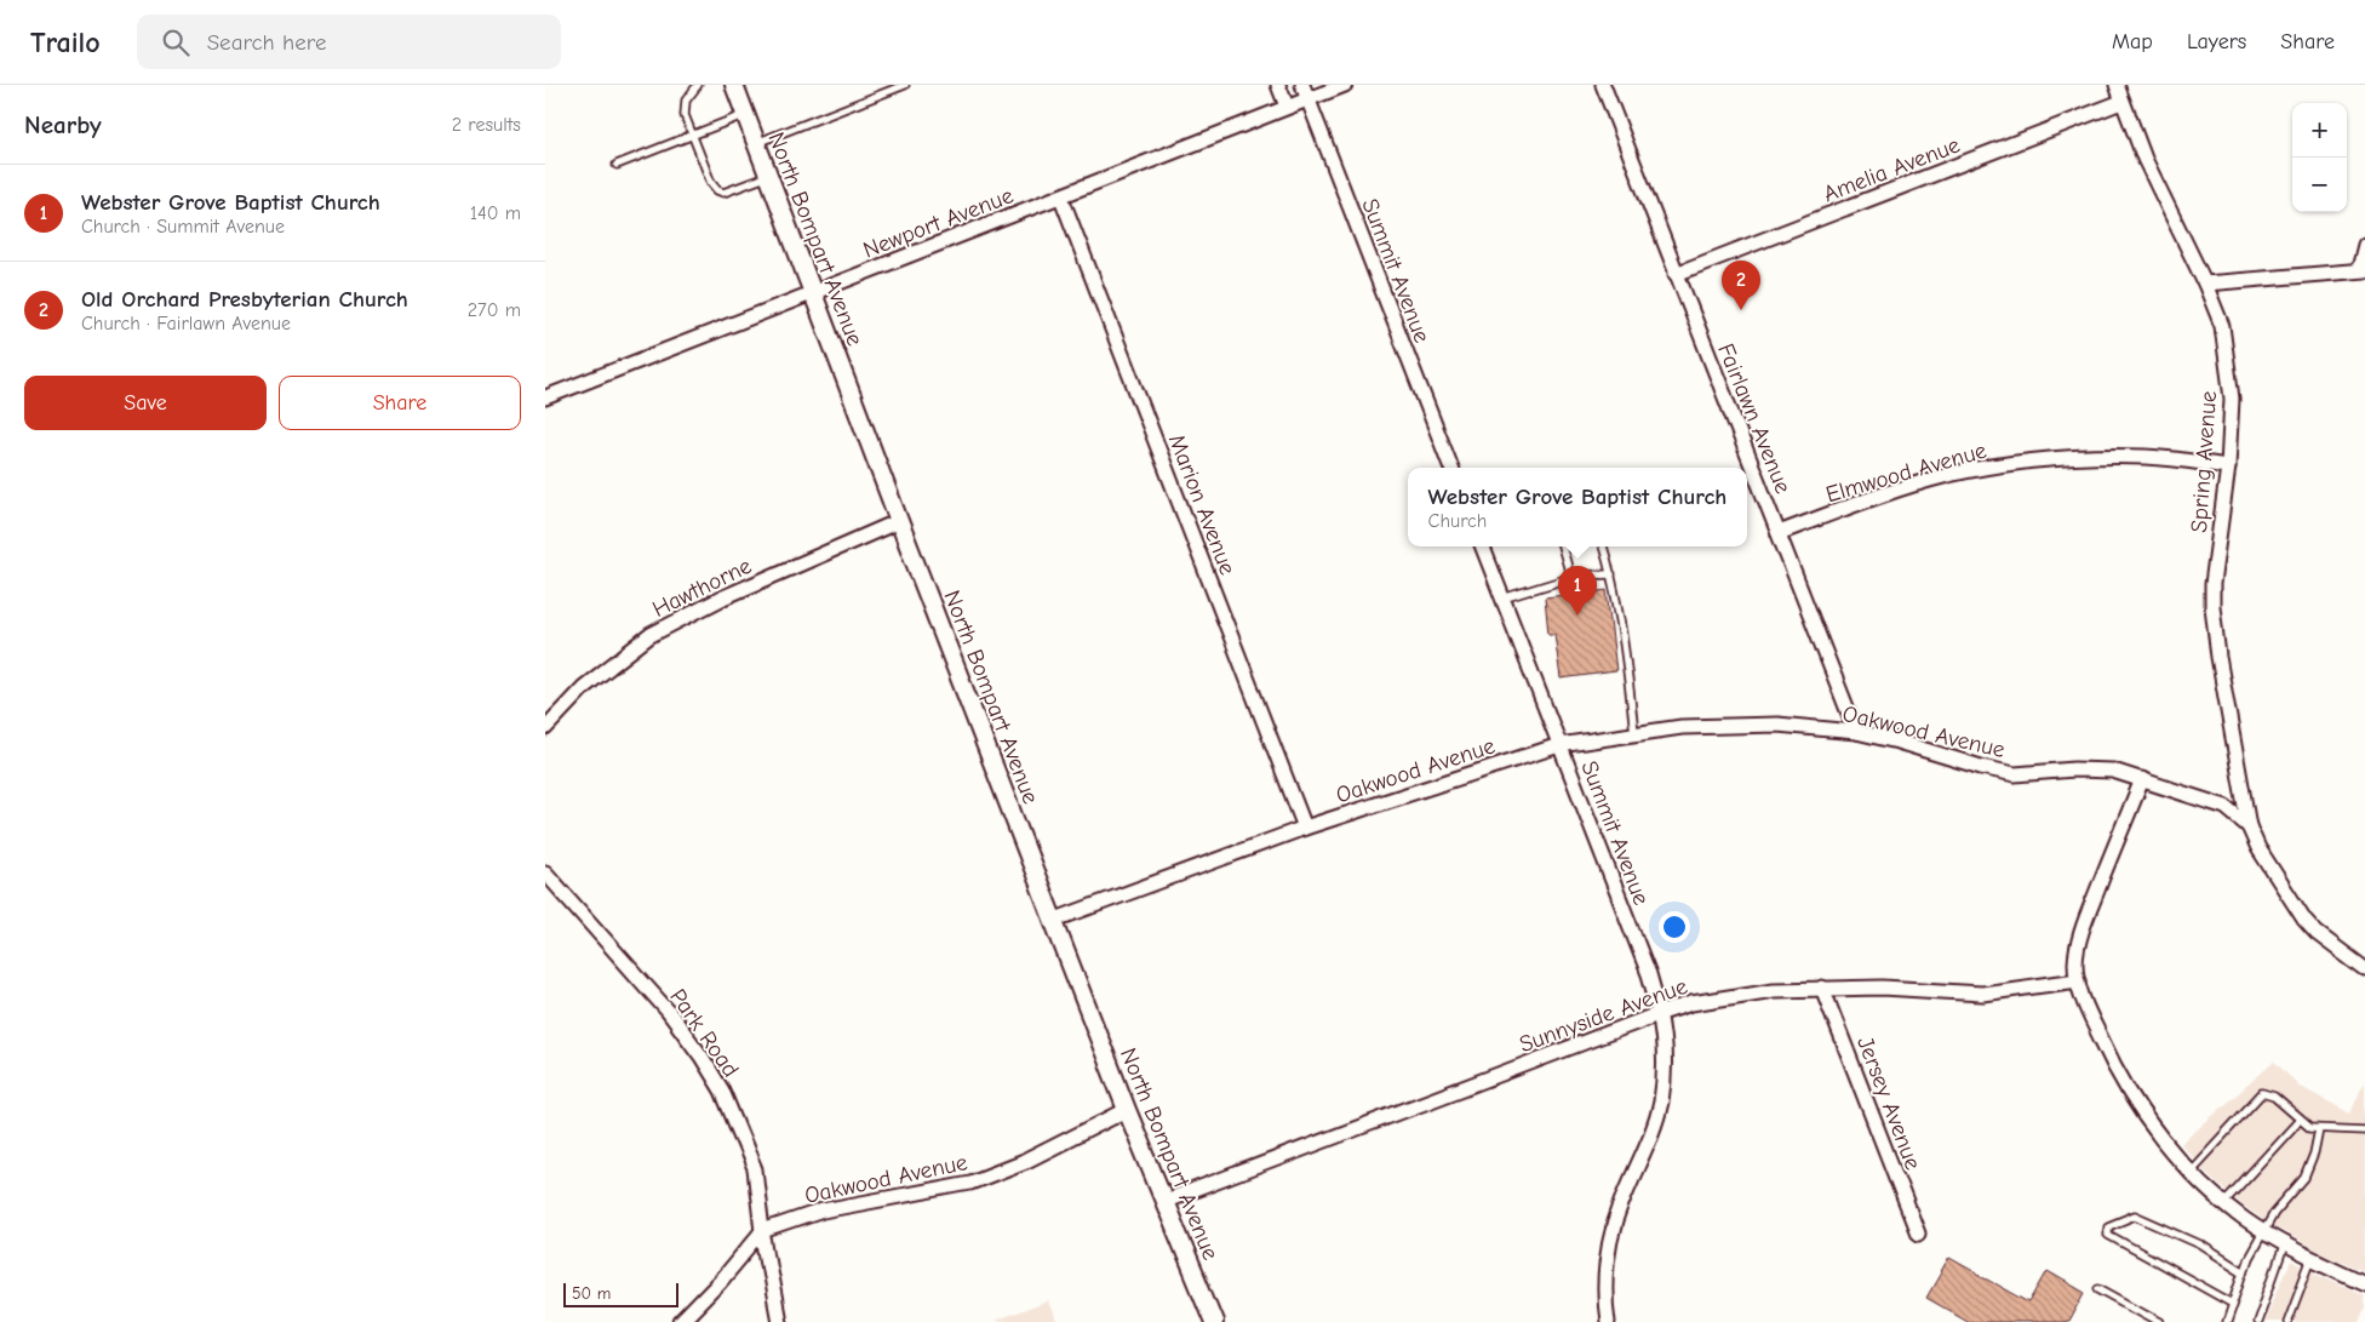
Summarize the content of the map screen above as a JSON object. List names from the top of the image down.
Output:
{
  "streets": {
    "street": [
      "Amelia Avenue",
      "Newport Avenue",
      "North Bompart Avenue",
      "Summit Avenue",
      "Fairlawn Avenue",
      "Spring Avenue",
      "Elmwood Avenue",
      "Marion Avenue",
      "Hawthorne",
      "Oakwood Avenue",
      "Sunnyside Avenue",
      "Park Road",
      "Jersey Avenue"
    ]
  },
  "crossings": [
    ["Amelia Avenue", "Fairlawn Avenue"],
    ["Amelia Avenue", "Spring Avenue"],
    ["Newport Avenue", "North Bompart Avenue"],
    ["Newport Avenue", "Summit Avenue"],
    ["Newport Avenue", "Marion Avenue"],
    ["North Bompart Avenue", "Hawthorne"],
    ["North Bompart Avenue", "Oakwood Avenue"],
    ["North Bompart Avenue", "Sunnyside Avenue"],
    ["Summit Avenue", "Oakwood Avenue"],
    ["Summit Avenue", "Sunnyside Avenue"],
    ["Fairlawn Avenue", "Elmwood Avenue"],
    ["Fairlawn Avenue", "Oakwood Avenue"],
    ["Spring Avenue", "Elmwood Avenue"],
    ["Spring Avenue", "Oakwood Avenue"],
    ["Marion Avenue", "Oakwood Avenue"],
    ["Oakwood Avenue", "Park Road"],
    ["Sunnyside Avenue", "Jersey Avenue"]
  ],
  "scale_bar": "50 m",
  "page": {
    "header": "Trailo",
    "search": "Search here",
    "nav": ["Map", "Layers", "Share"],
    "heading": ["Nearby", "2 results"],
    "map_buttons": ["+", "−"],
    "list": [
      {
        "mark": "1",
        "name": "Webster Grove Baptist Church",
        "note": "Church · Summit Avenue",
        "value": "140 m"
      },
      {
        "mark": "2",
        "name": "Old Orchard Presbyterian Church",
        "note": "Church · Fairlawn Avenue",
        "value": "270 m"
      }
    ],
    "pins": ["2", "1"],
    "buttons": ["Save", "Share"],
    "popup": ["Webster Grove Baptist Church", "Church"],
    "scale": "50 m"
  }
}
